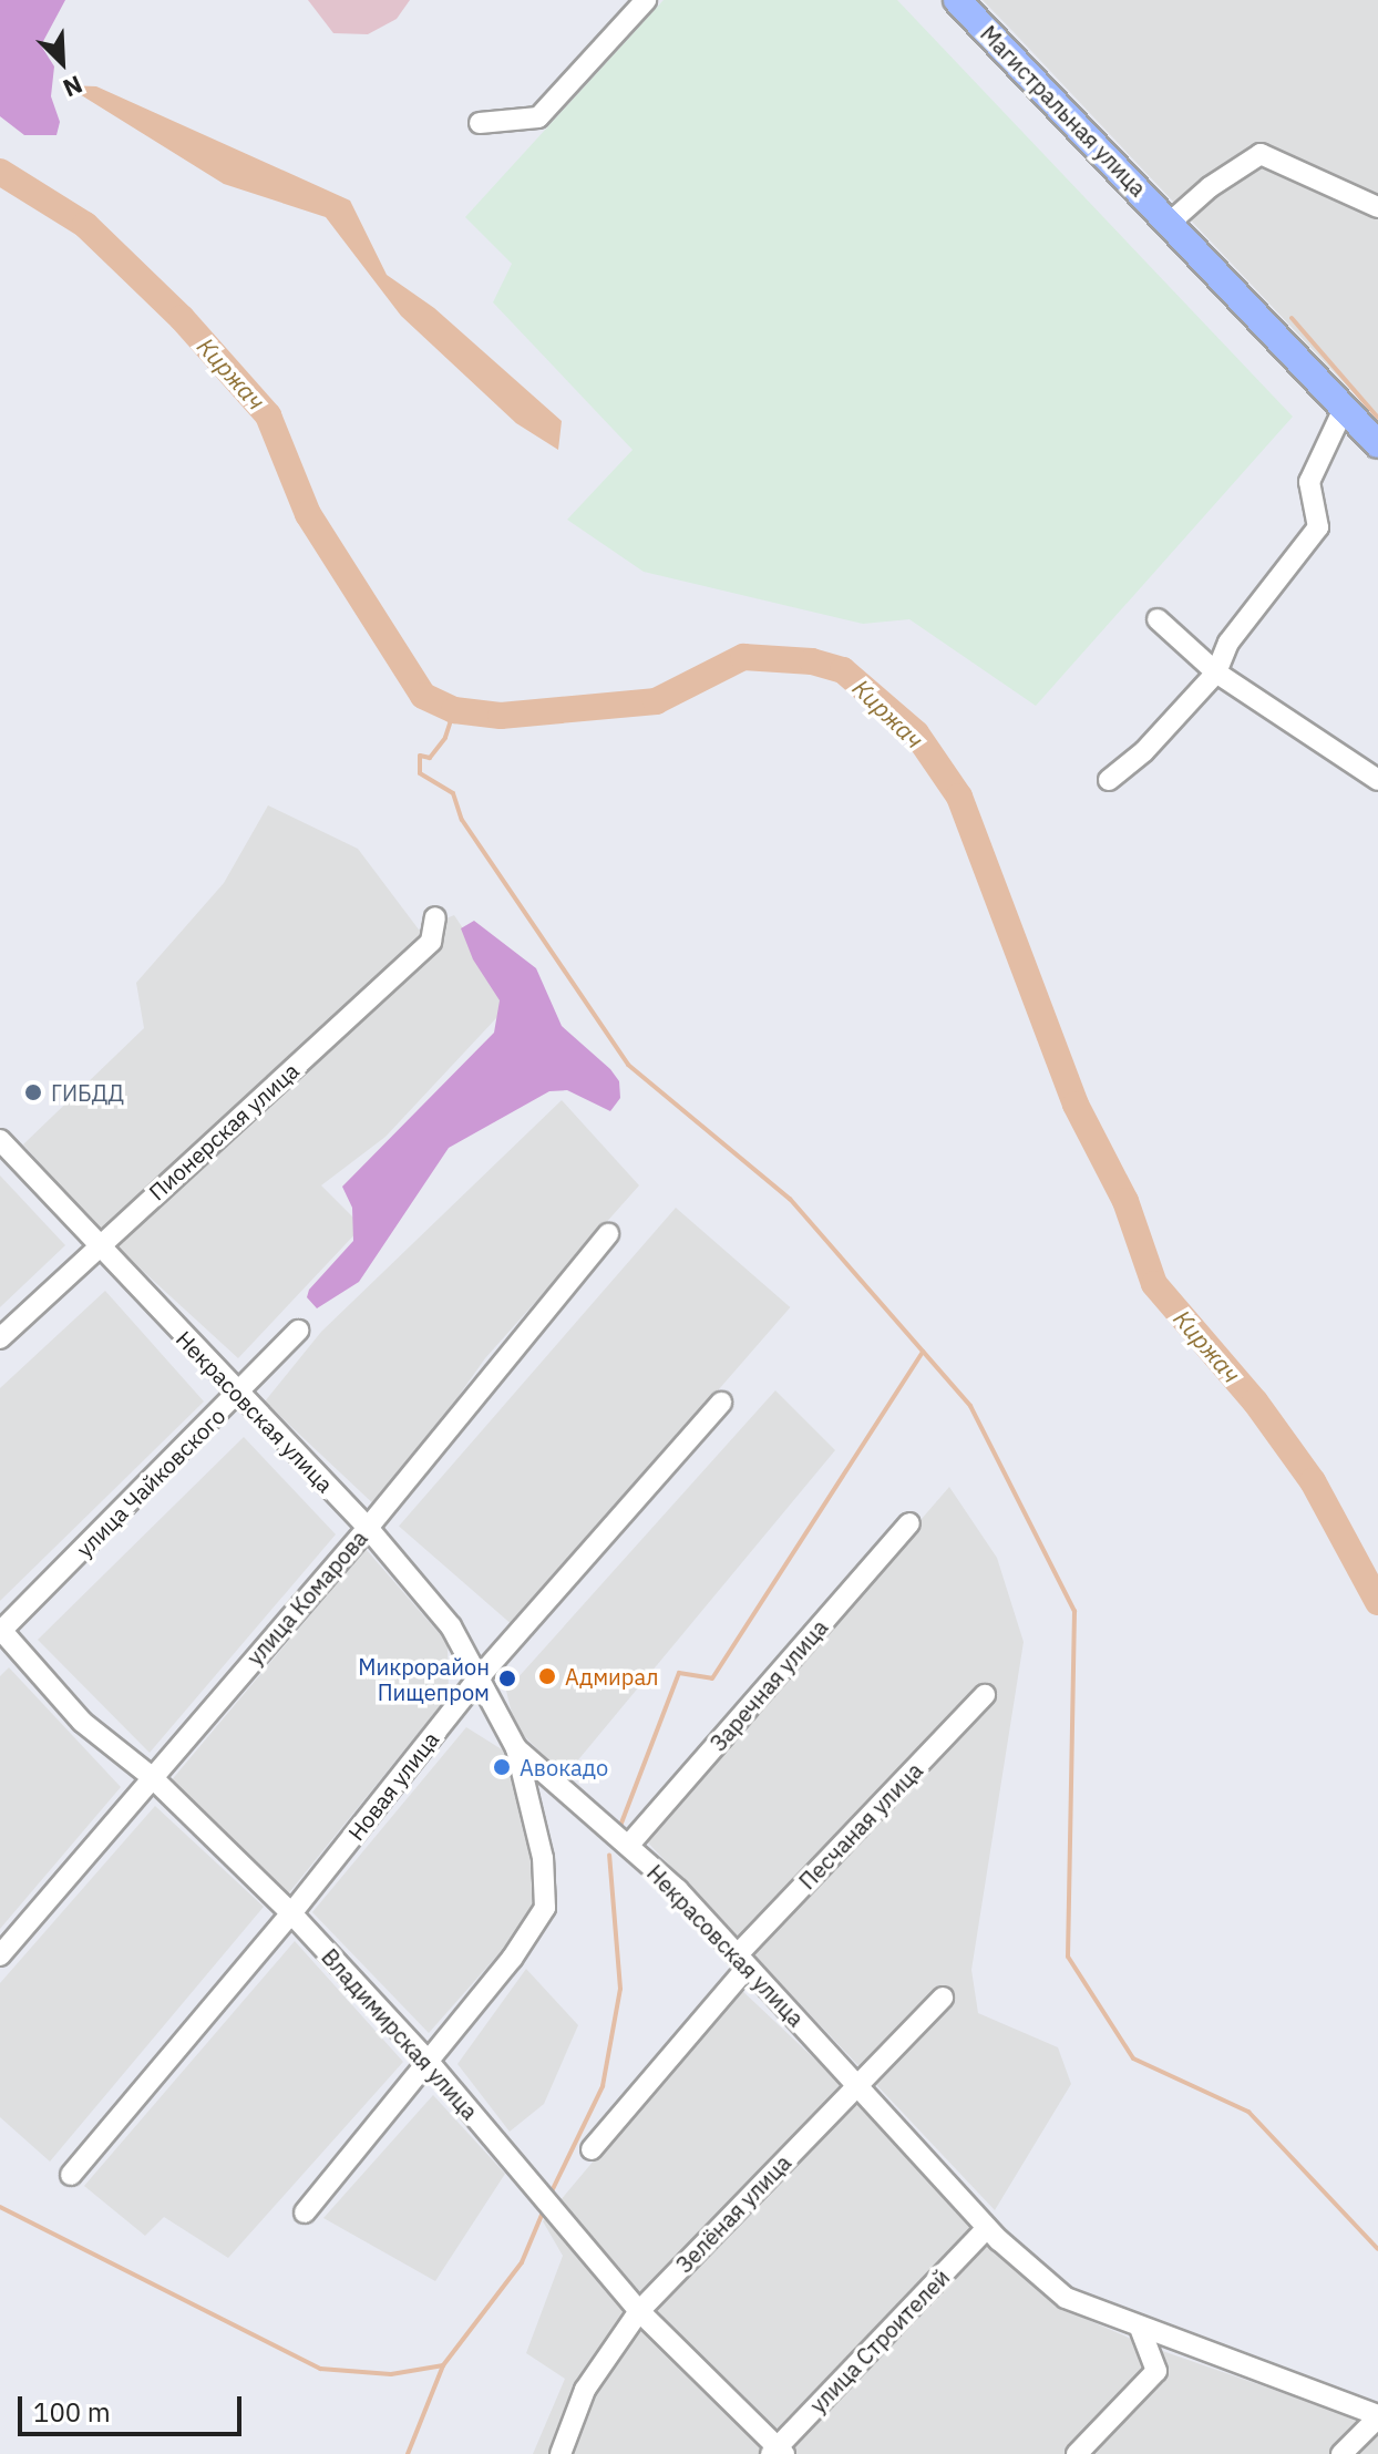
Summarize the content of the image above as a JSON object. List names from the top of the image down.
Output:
{
  "streets": {
    "main road": ["Магистральная улица"],
    "street": [
      "Пионерская улица",
      "Некрасовская улица",
      "улица Чайковского",
      "улица Комарова",
      "Заречная улица",
      "Новая улица",
      "Песчаная улица",
      "Владимирская улица",
      "Зелёная улица",
      "улица Строителей"
    ]
  },
  "crossings": [
    ["Пионерская улица", "Некрасовская улица"],
    ["Некрасовская улица", "улица Чайковского"],
    ["Некрасовская улица", "улица Комарова"],
    ["Некрасовская улица", "Заречная улица"],
    ["Некрасовская улица", "Новая улица"],
    ["Некрасовская улица", "Песчаная улица"],
    ["Некрасовская улица", "Зелёная улица"],
    ["Некрасовская улица", "улица Строителей"],
    ["улица Чайковского", "Владимирская улица"],
    ["улица Комарова", "Владимирская улица"],
    ["Новая улица", "Владимирская улица"],
    ["Владимирская улица", "Зелёная улица"],
    ["Владимирская улица", "улица Строителей"]
  ],
  "water": ["Киржач"],
  "places": [
    "ГИБДД",
    "Адмирал",
    "Микрорайон Пищепром",
    "Авокадо"
  ],
  "scale_bar": "100 m",
  "north": "bottom right"
}
